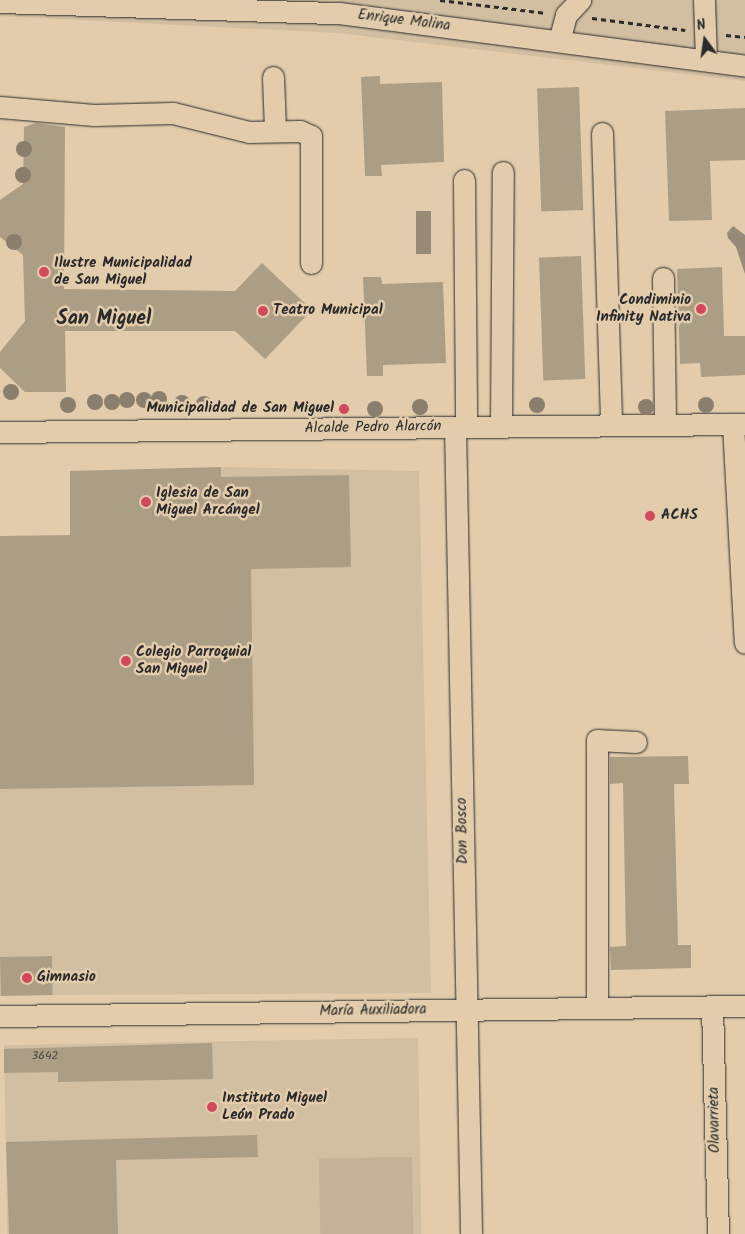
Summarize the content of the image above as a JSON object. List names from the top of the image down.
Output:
{
  "streets": {
    "street": [
      "Enrique Molina",
      "Alcalde Pedro Alarcón",
      "Don Bosco",
      "María Auxiliadora",
      "Olavarrieta"
    ]
  },
  "crossings": [
    ["Alcalde Pedro Alarcón", "Don Bosco"],
    ["Don Bosco", "María Auxiliadora"],
    ["María Auxiliadora", "Olavarrieta"]
  ],
  "districts": ["San Miguel"],
  "places": [
    "Ilustre Municipalidad de San Miguel",
    "Condiminio Infinity Nativa",
    "Teatro Municipal",
    "Municipalidad de San Miguel",
    "Iglesia de San Miguel Arcángel",
    "ACHS",
    "Colegio Parroquial San Miguel",
    "Gimnasio",
    "Instituto Miguel León Prado"
  ],
  "house_numbers": ["3642"],
  "north": "top"
}
